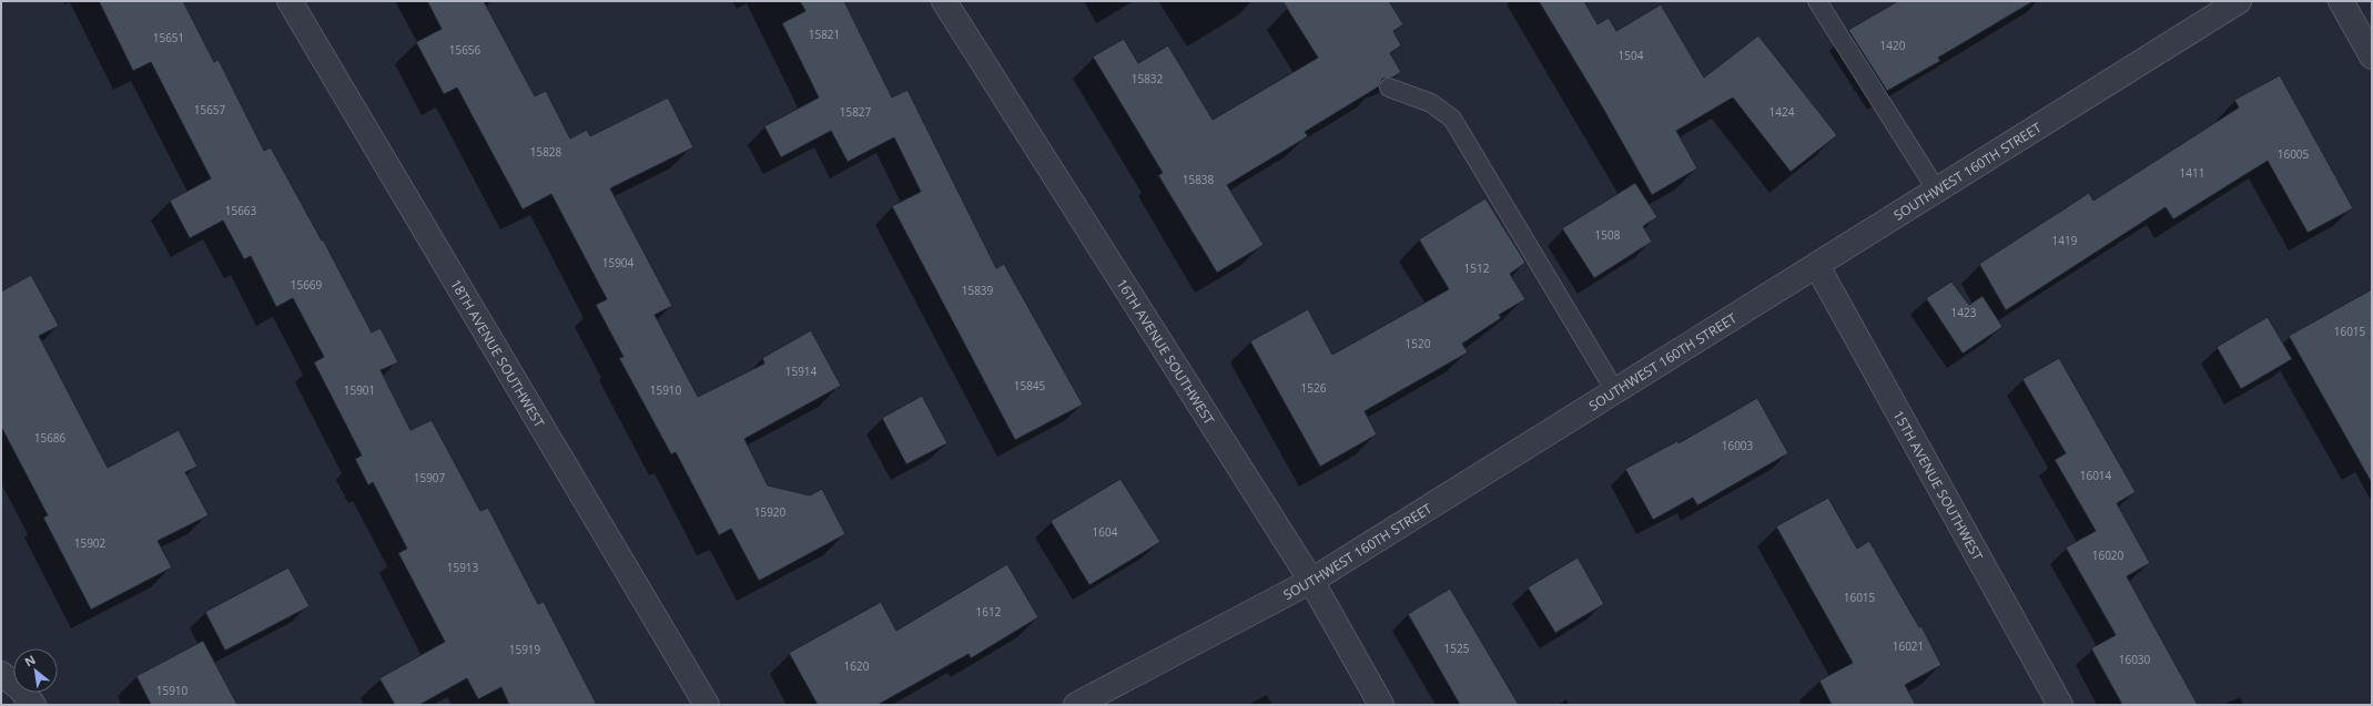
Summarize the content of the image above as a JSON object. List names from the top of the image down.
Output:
{
  "streets": {
    "street": [
      "SOUTHWEST 160TH STREET",
      "16TH AVENUE SOUTHWEST",
      "18TH AVENUE SOUTHWEST",
      "15TH AVENUE SOUTHWEST"
    ]
  },
  "crossings": [
    ["SOUTHWEST 160TH STREET", "16TH AVENUE SOUTHWEST"],
    ["SOUTHWEST 160TH STREET", "15TH AVENUE SOUTHWEST"]
  ],
  "house_numbers": [
    "15821",
    "15651",
    "1420",
    "15656",
    "1504",
    "15832",
    "15657",
    "15827",
    "1424",
    "15828",
    "16005",
    "1411",
    "15838",
    "15663",
    "1508",
    "1419",
    "15904",
    "1512",
    "15669",
    "15839",
    "1423",
    "16015",
    "1520",
    "15914",
    "15845",
    "1526",
    "15901",
    "15910",
    "15686",
    "16003",
    "16014",
    "15907",
    "15920",
    "1604",
    "15902",
    "16020",
    "15913",
    "16015",
    "1612",
    "16021",
    "1525",
    "15919",
    "16030",
    "1620",
    "15910"
  ],
  "north": "top left"
}
